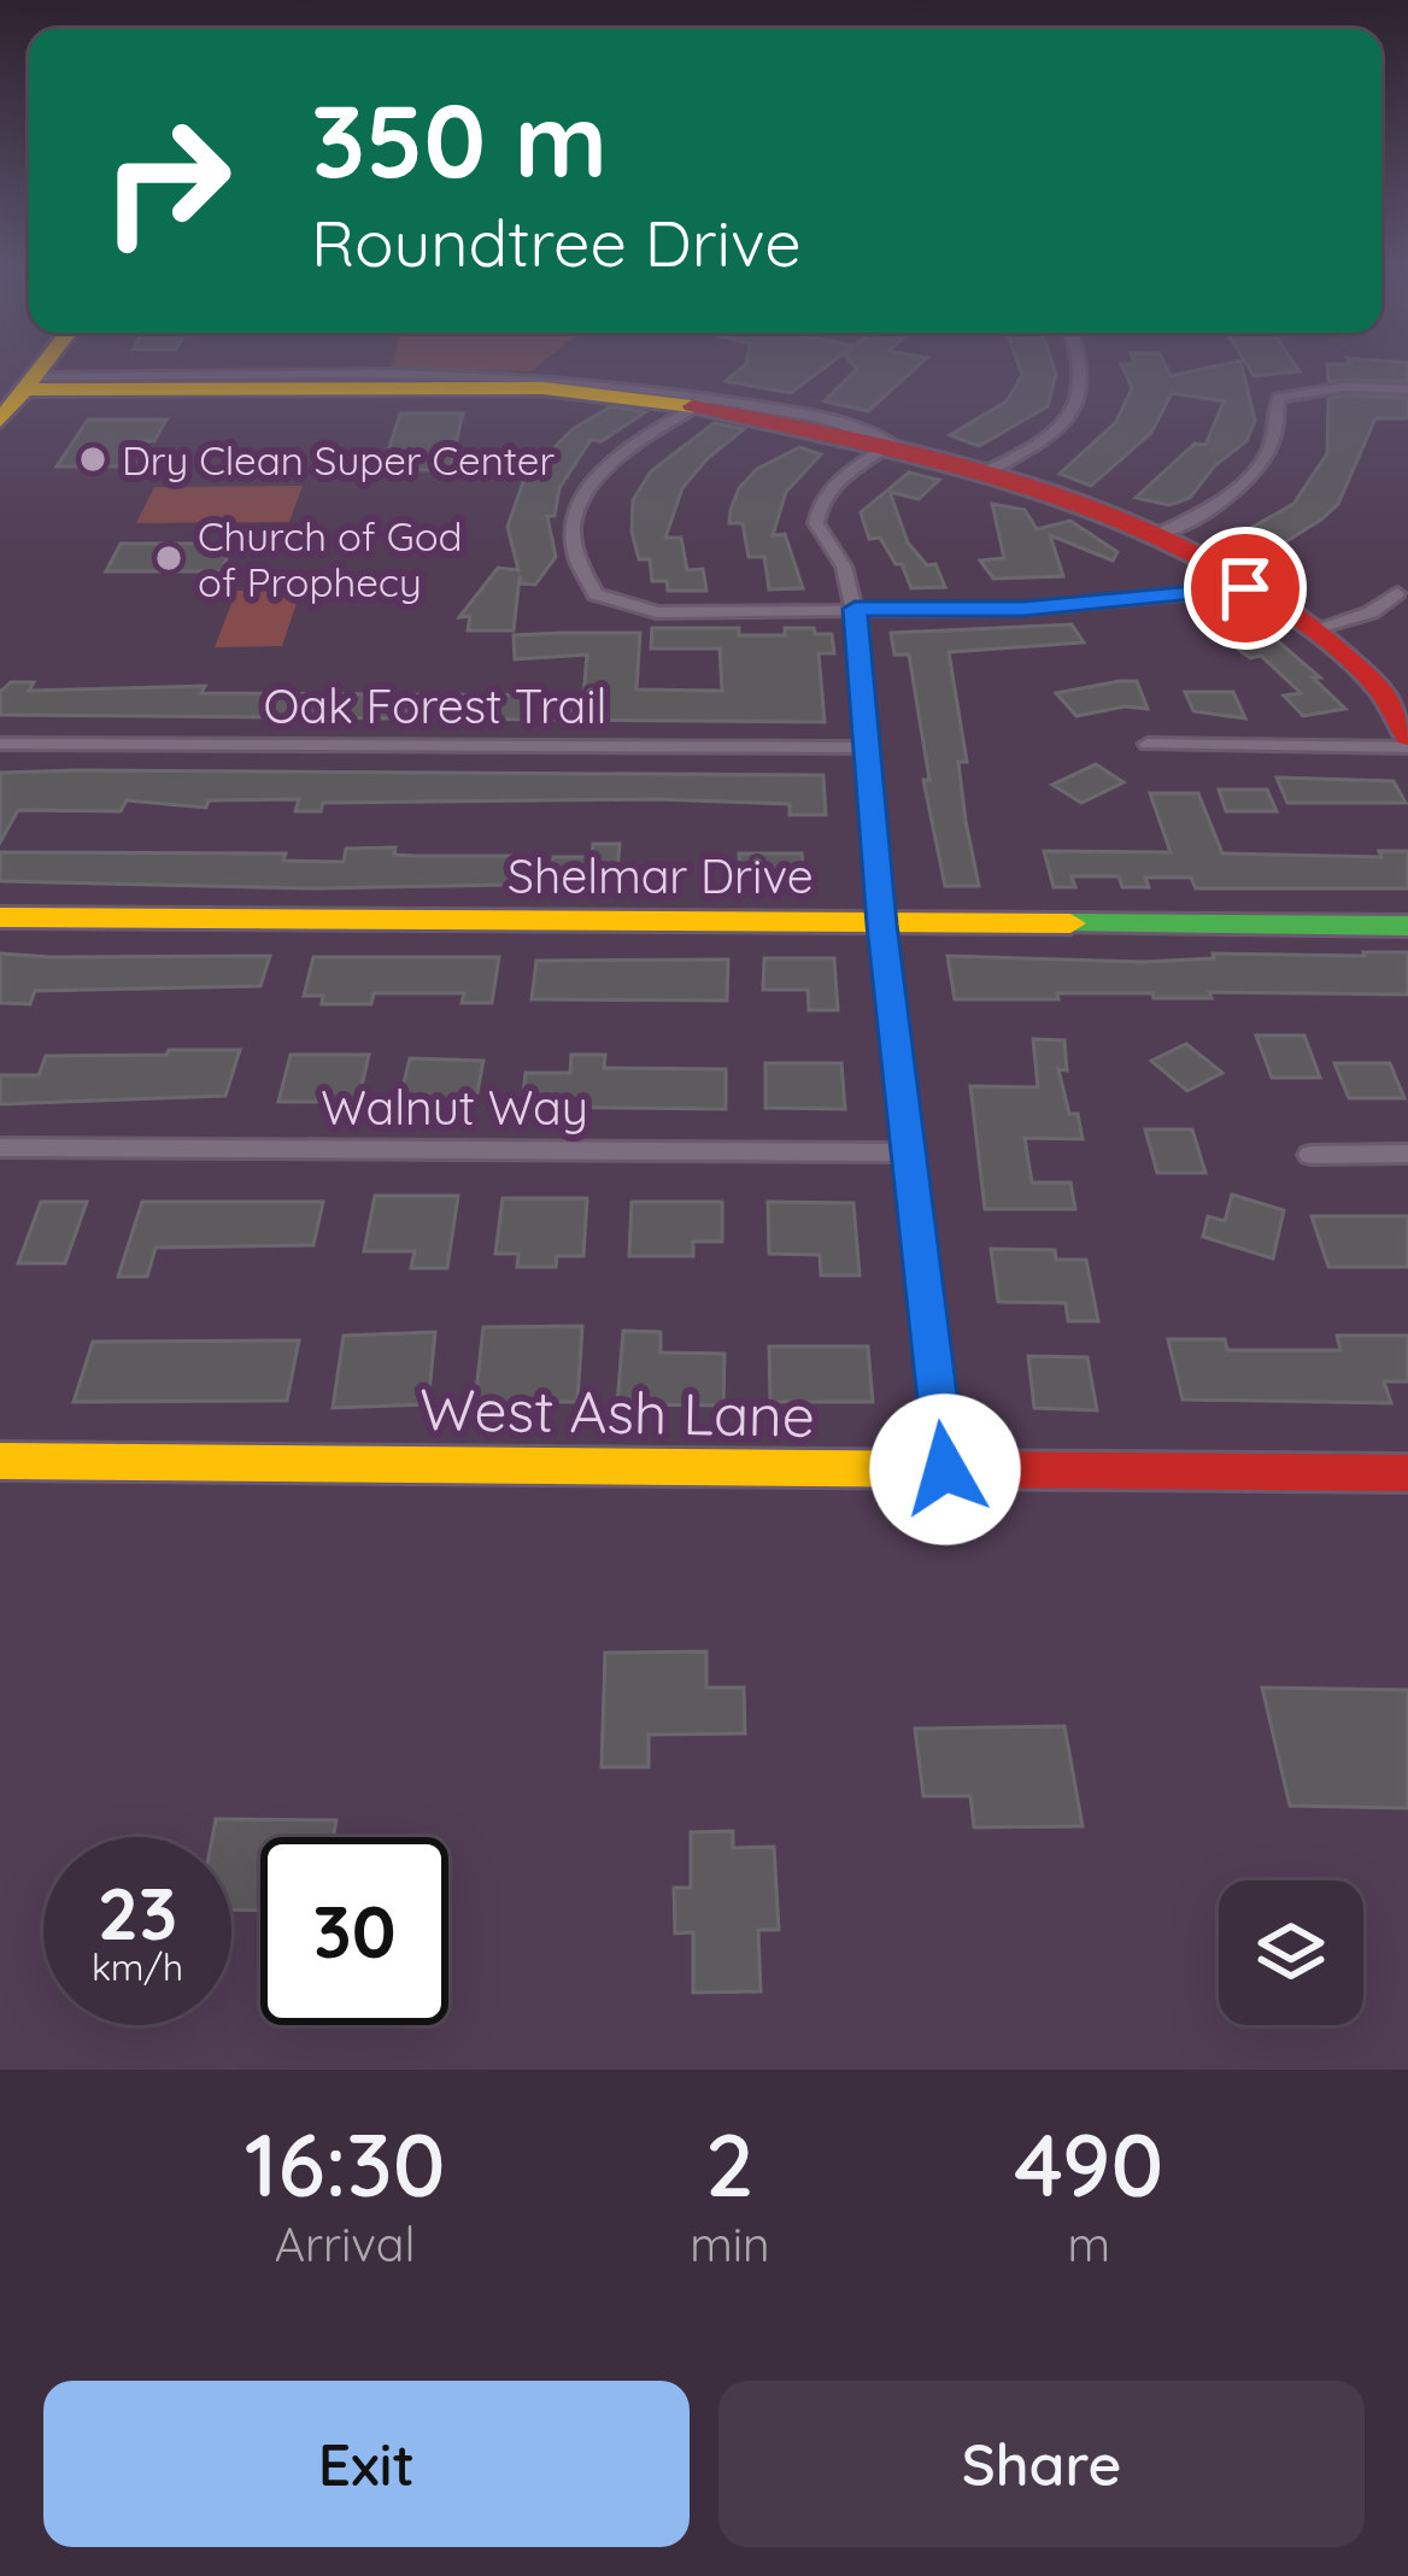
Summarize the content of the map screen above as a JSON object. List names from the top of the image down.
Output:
{
  "streets": {
    "street": [
      "Oak Forest Trail",
      "Shelmar Drive",
      "Walnut Way",
      "West Ash Lane"
    ]
  },
  "places": ["Dry Clean Super Center", "Church of God of Prophecy"],
  "page": {
    "turn": ["350 m", "Roundtree Drive"],
    "speed": "23 km/h",
    "limit": "30",
    "eta": [
      "16:30",
      "Arrival",
      "2",
      "min",
      "490",
      "m"
    ],
    "buttons": ["Exit", "Share"]
  }
}
